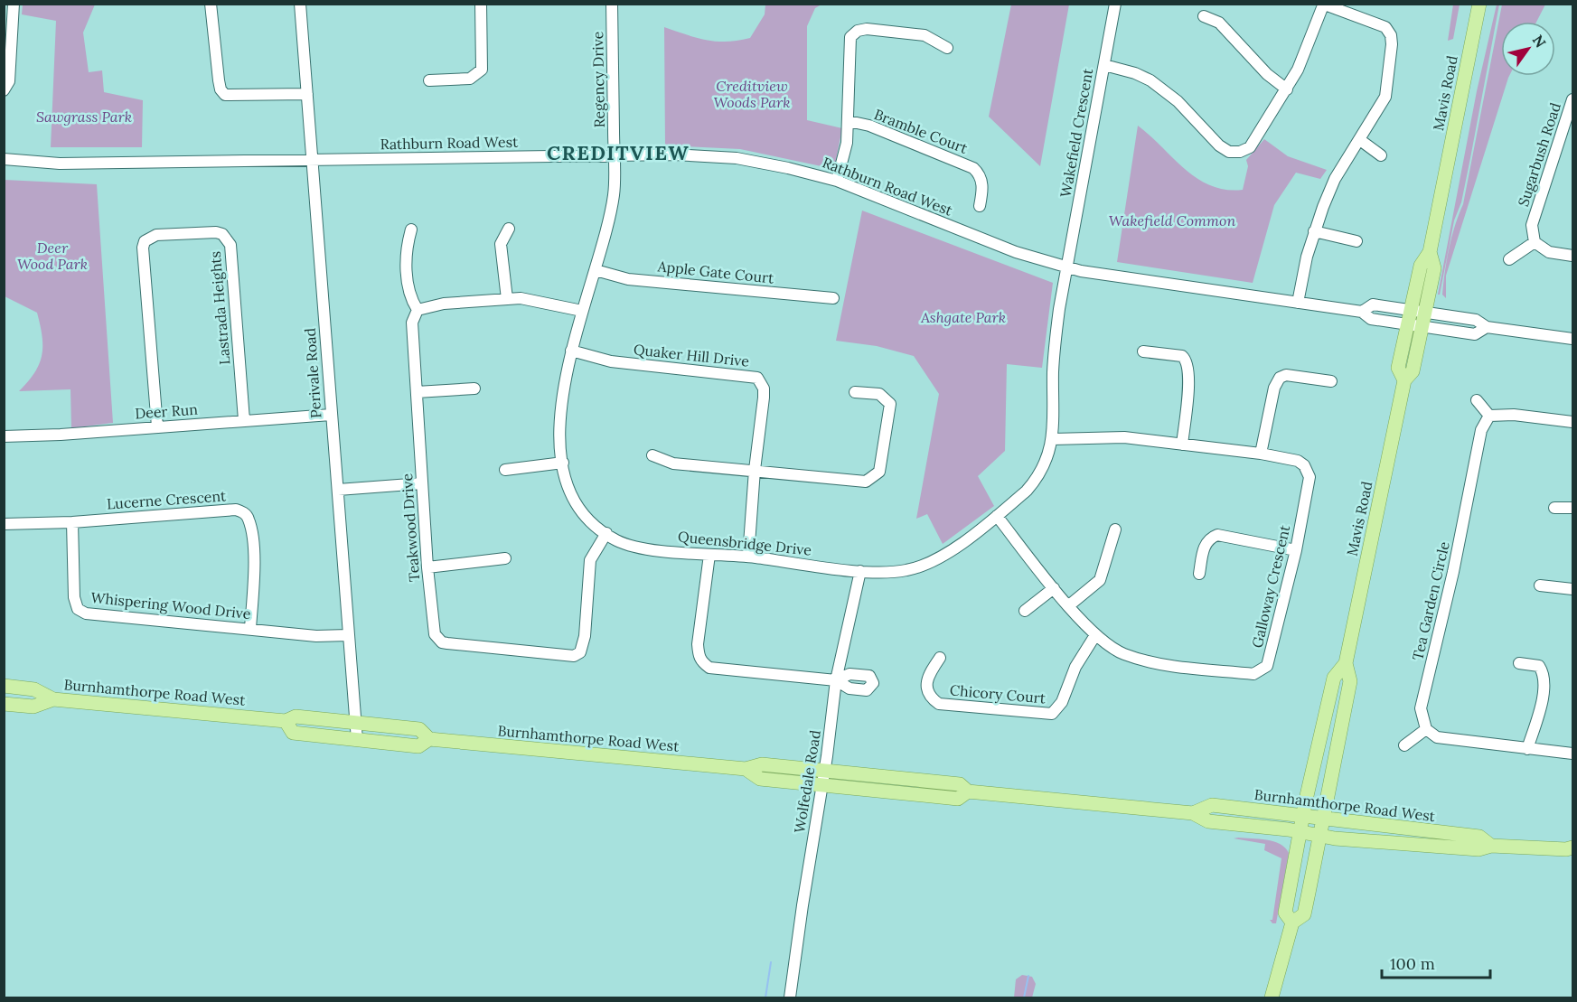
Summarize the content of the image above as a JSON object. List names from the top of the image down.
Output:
{
  "streets": {
    "main road": ["Mavis Road", "Burnhamthorpe Road West"],
    "street": [
      "Regency Drive",
      "Bramble Court",
      "Wakefield Crescent",
      "Rathburn Road West",
      "Sugarbush Road",
      "Apple Gate Court",
      "Lastrada Heights",
      "Quaker Hill Drive",
      "Perivale Road",
      "Deer Run",
      "Lucerne Crescent",
      "Teakwood Drive",
      "Queensbridge Drive",
      "Galloway Crescent",
      "Tea Garden Circle",
      "Whispering Wood Drive",
      "Chicory Court",
      "Wolfedale Road"
    ]
  },
  "crossings": [
    ["Regency Drive", "Rathburn Road West"],
    ["Regency Drive", "Queensbridge Drive"],
    ["Mavis Road", "Rathburn Road West"],
    ["Mavis Road", "Burnhamthorpe Road West"],
    ["Wakefield Crescent", "Rathburn Road West"],
    ["Wakefield Crescent", "Queensbridge Drive"],
    ["Rathburn Road West", "Perivale Road"],
    ["Rathburn Road West", "Queensbridge Drive"],
    ["Apple Gate Court", "Queensbridge Drive"],
    ["Lastrada Heights", "Deer Run"],
    ["Quaker Hill Drive", "Queensbridge Drive"],
    ["Perivale Road", "Deer Run"],
    ["Perivale Road", "Whispering Wood Drive"],
    ["Perivale Road", "Burnhamthorpe Road West"],
    ["Lucerne Crescent", "Whispering Wood Drive"],
    ["Teakwood Drive", "Queensbridge Drive"],
    ["Queensbridge Drive", "Galloway Crescent"],
    ["Queensbridge Drive", "Wolfedale Road"],
    ["Galloway Crescent", "Chicory Court"],
    ["Burnhamthorpe Road West", "Wolfedale Road"]
  ],
  "districts": ["CREDITVIEW"],
  "parks": [
    "Creditview Woods Park",
    "Sawgrass Park",
    "Wakefield Common",
    "Deer Wood Park",
    "Ashgate Park"
  ],
  "scale_bar": "100 m",
  "north": "top right"
}
